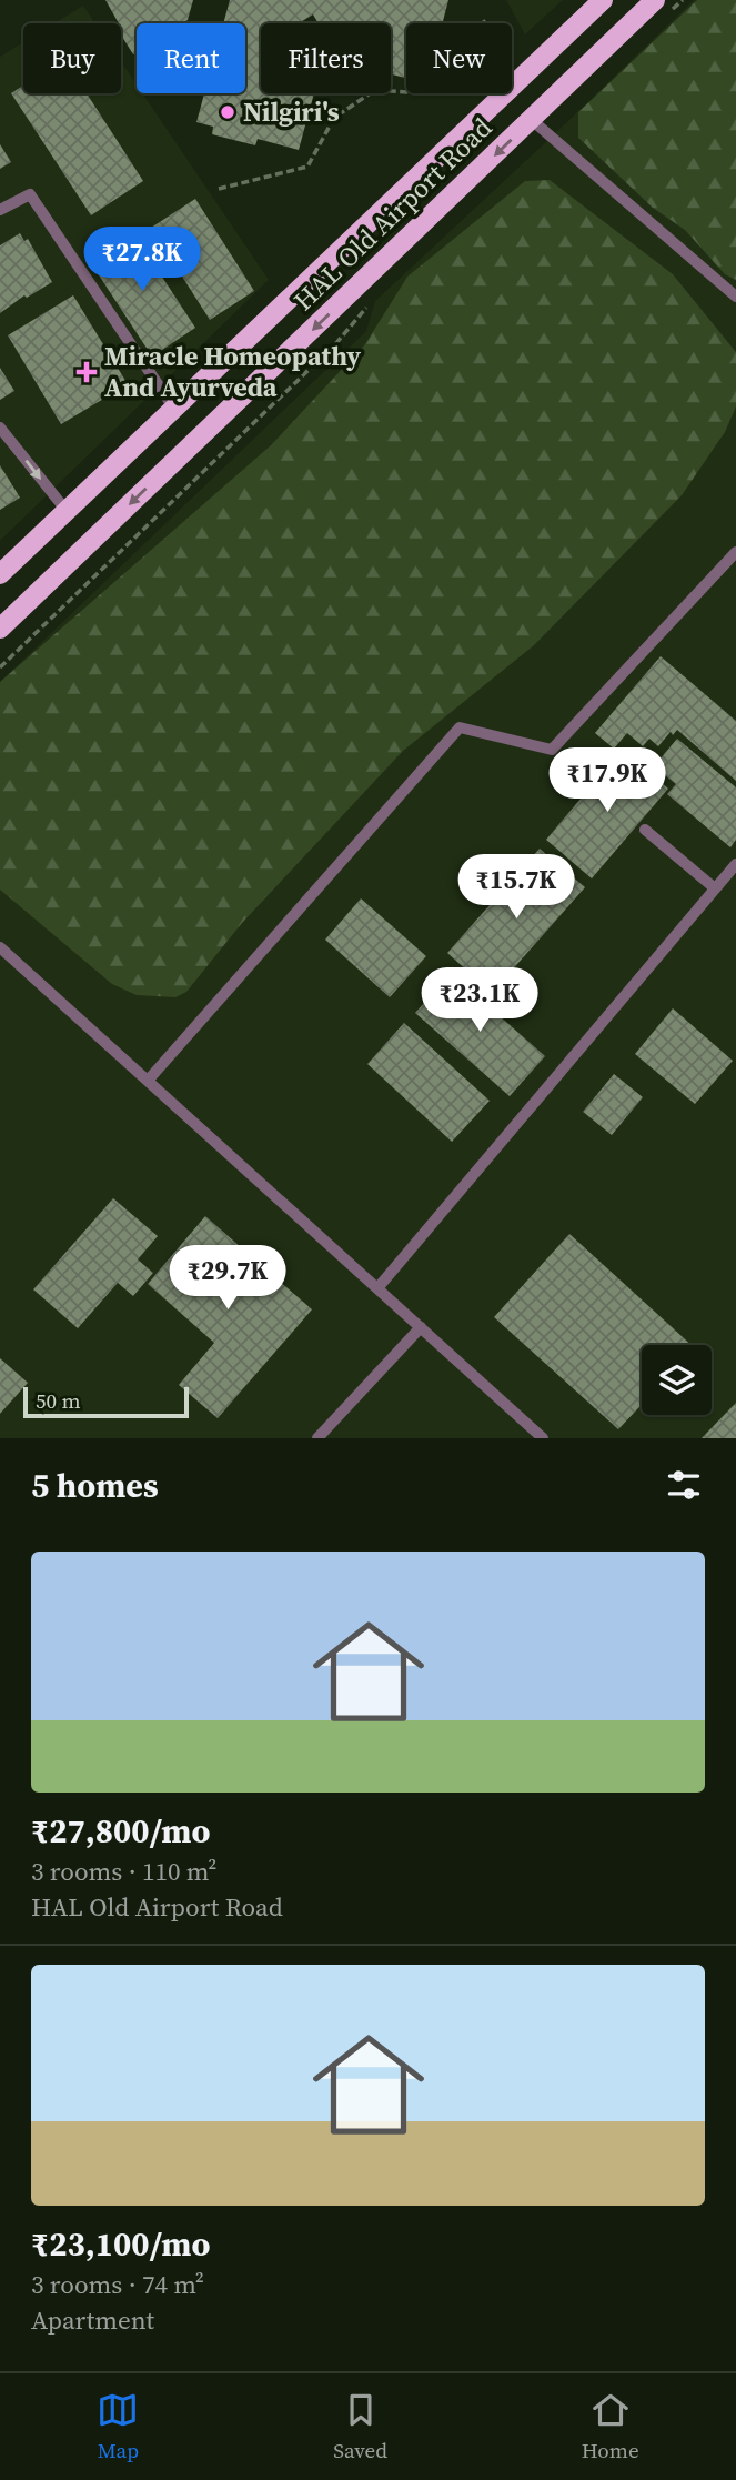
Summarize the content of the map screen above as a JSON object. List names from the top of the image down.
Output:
{
  "streets": {
    "main road": ["HAL Old Airport Road"]
  },
  "places": {
    "other": ["Nilgiri's"],
    "health": ["Miracle Homeopathy And Ayurveda"]
  },
  "scale_bar": "50 m",
  "page": {
    "chip": [
      "Buy",
      "Rent",
      "Filters",
      "New"
    ],
    "price": [
      "₹27.8K",
      "₹17.9K",
      "₹15.7K",
      "₹23.1K",
      "₹29.7K"
    ],
    "scale": "50 m",
    "heading": "5 homes",
    "list": [
      {
        "name": "₹27,800/mo",
        "note": "3 rooms · 110 m² · HAL Old Airport Road"
      },
      {
        "name": "₹23,100/mo",
        "note": "3 rooms · 74 m² · Apartment"
      }
    ],
    "tabs": ["Map", "Saved", "Home"]
  }
}
